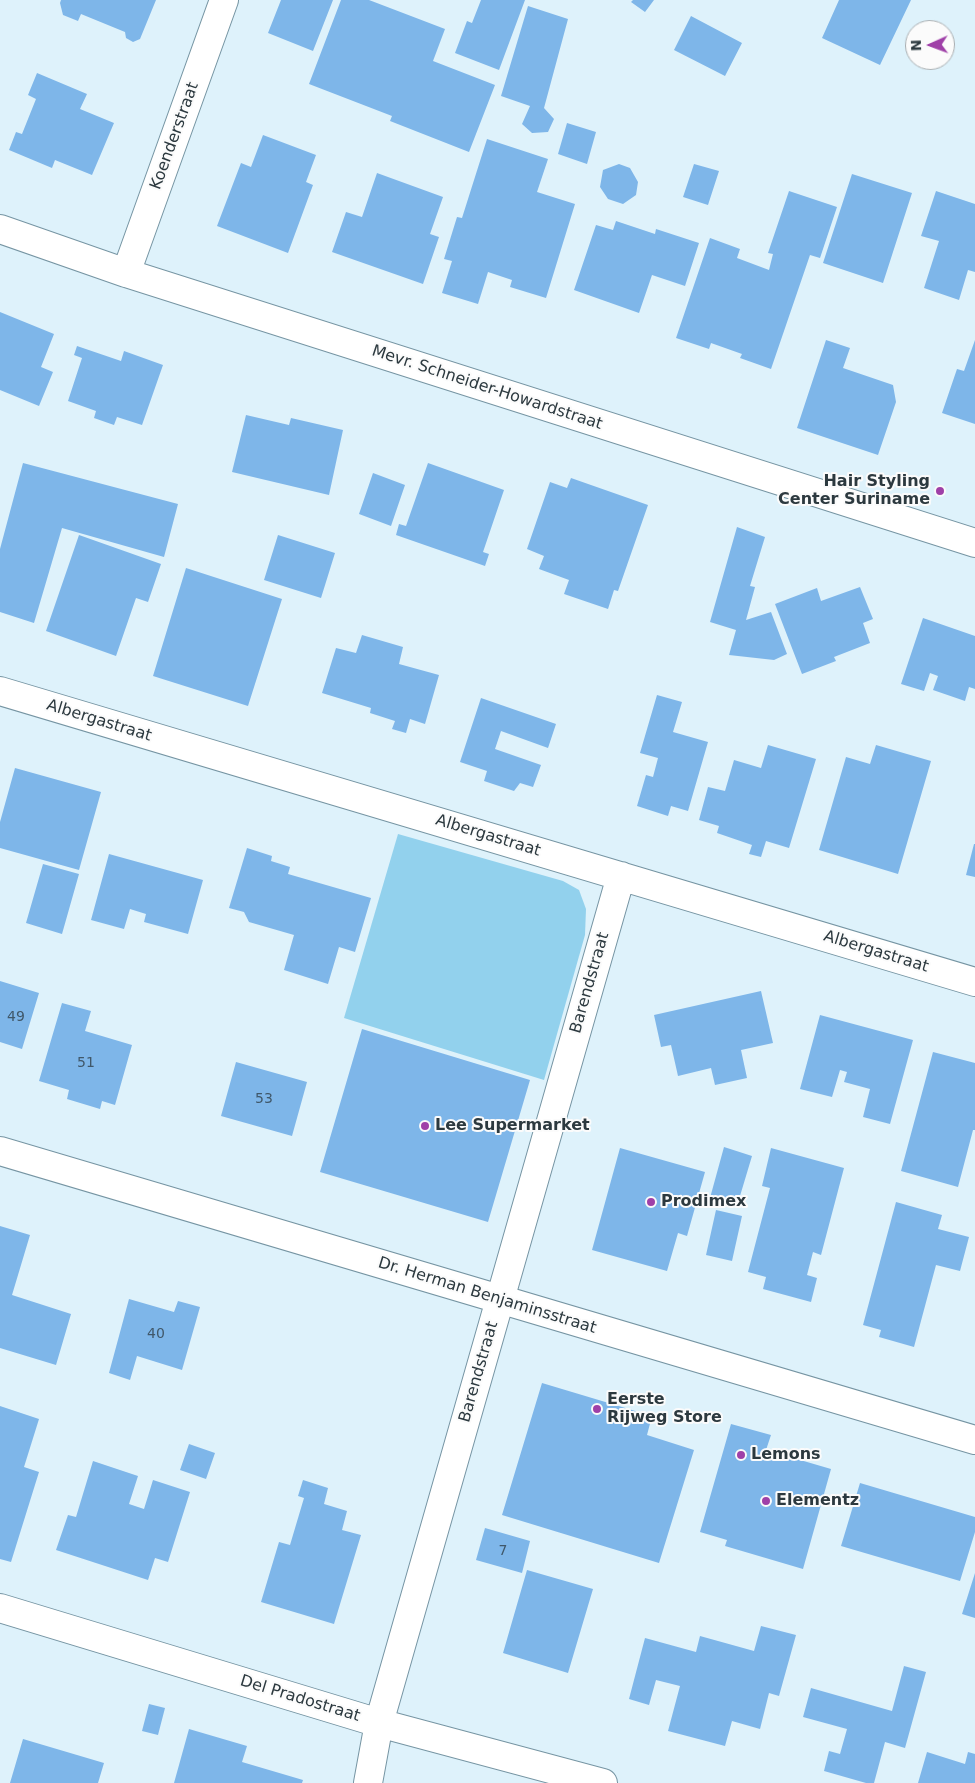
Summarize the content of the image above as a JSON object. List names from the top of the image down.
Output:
{
  "streets": {
    "street": [
      "Koenderstraat",
      "Mevr. Schneider-Howardstraat",
      "Albergastraat",
      "Barendstraat",
      "Dr. Herman Benjaminsstraat",
      "Del Pradostraat"
    ]
  },
  "crossings": [
    ["Koenderstraat", "Mevr. Schneider-Howardstraat"],
    ["Albergastraat", "Barendstraat"],
    ["Barendstraat", "Dr. Herman Benjaminsstraat"],
    ["Barendstraat", "Del Pradostraat"]
  ],
  "places": [
    "Hair Styling Center Suriname",
    "Lee Supermarket",
    "Prodimex",
    "Eerste Rijweg Store",
    "Lemons",
    "Elementz"
  ],
  "house_numbers": [
    "49",
    "51",
    "53",
    "40",
    "7"
  ],
  "north": "left"
}
